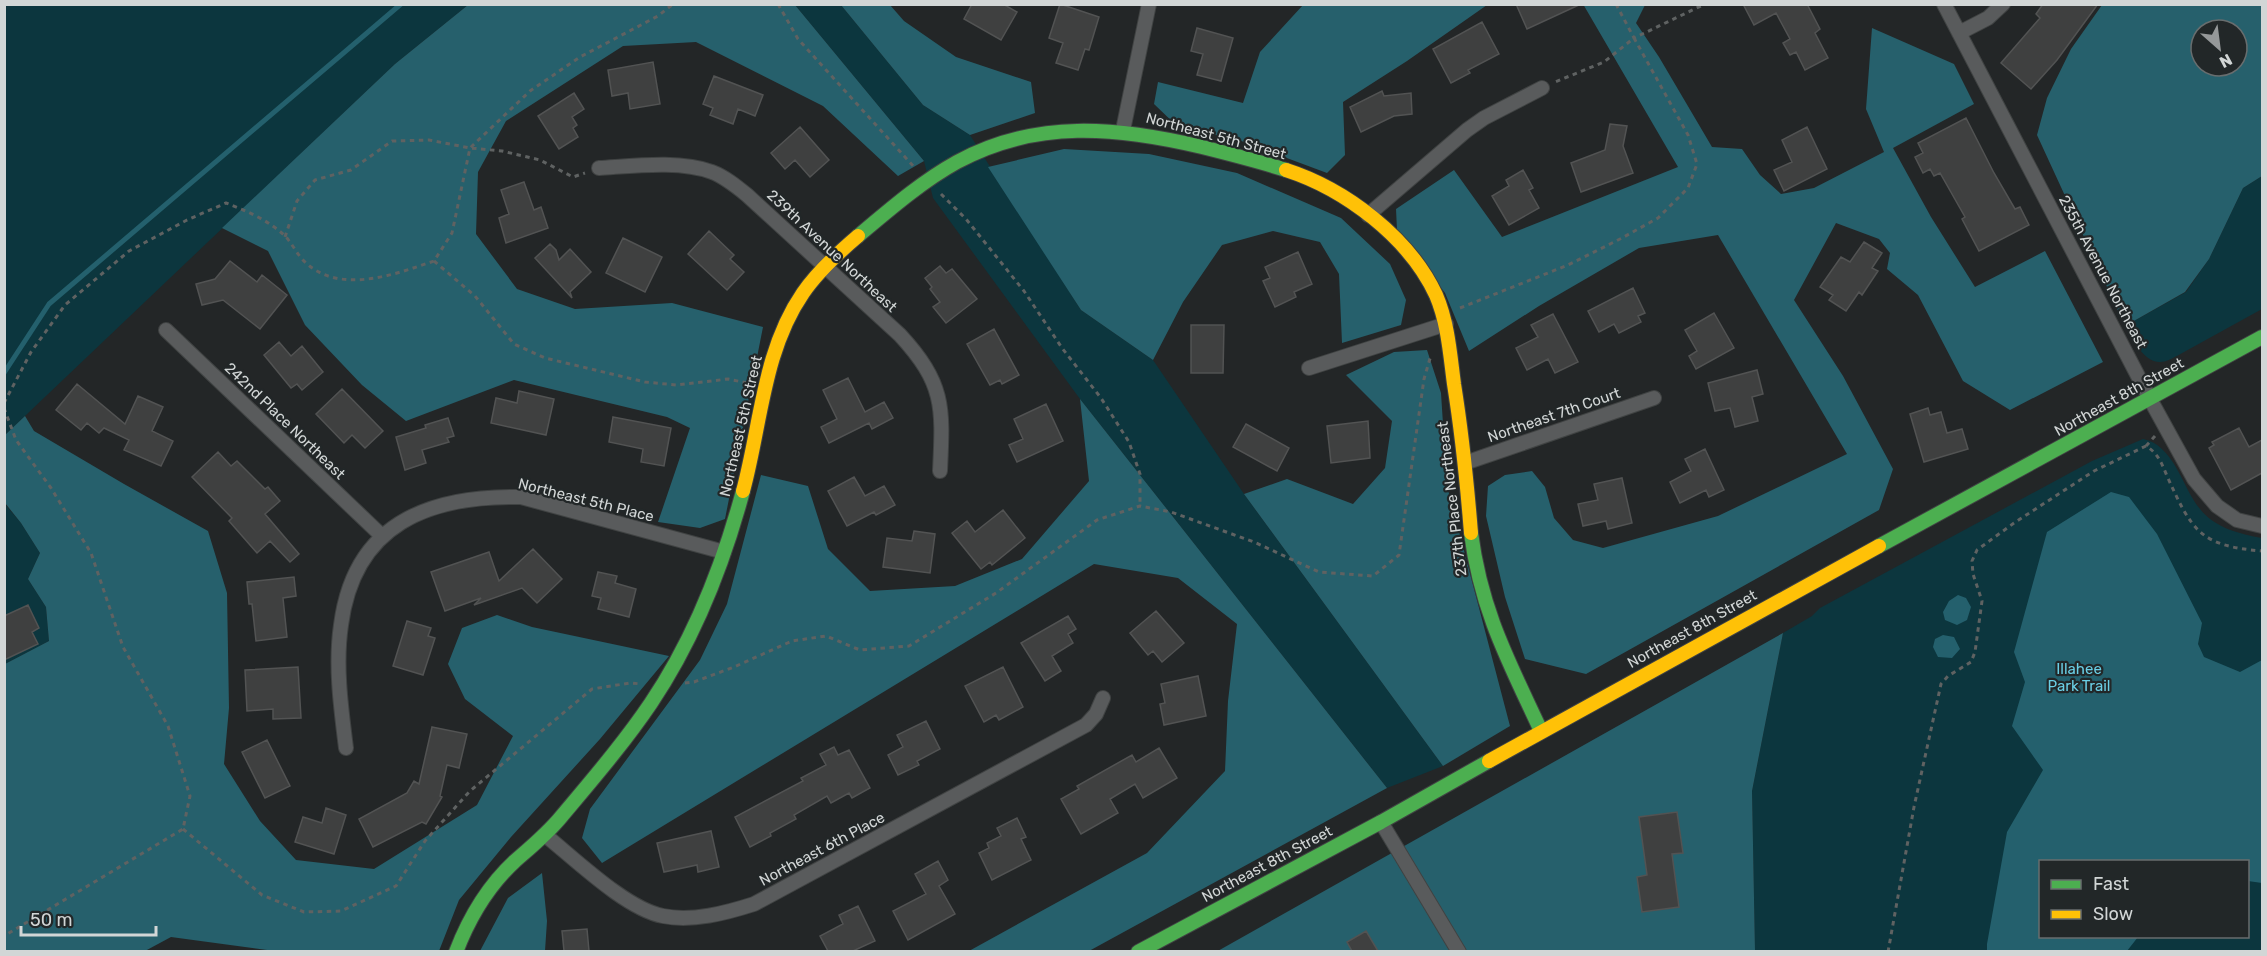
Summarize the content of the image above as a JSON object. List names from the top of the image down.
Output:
{
  "streets": {
    "street": [
      "Northeast 5th Street",
      "239th Avenue Northeast",
      "235th Avenue Northeast",
      "Northeast 8th Street",
      "Northeast 7th Court",
      "242nd Place Northeast",
      "237th Place Northeast",
      "Northeast 5th Place",
      "Northeast 6th Place"
    ]
  },
  "crossings": [
    ["Northeast 5th Street", "239th Avenue Northeast"],
    ["Northeast 5th Street", "237th Place Northeast"],
    ["Northeast 5th Street", "Northeast 5th Place"],
    ["Northeast 5th Street", "Northeast 6th Place"],
    ["235th Avenue Northeast", "Northeast 8th Street"],
    ["Northeast 8th Street", "237th Place Northeast"],
    ["Northeast 7th Court", "237th Place Northeast"],
    ["242nd Place Northeast", "Northeast 5th Place"]
  ],
  "parks": ["Illahee Park Trail"],
  "legend": ["Fast", "Slow"],
  "scale_bar": "50 m",
  "north": "bottom right"
}
